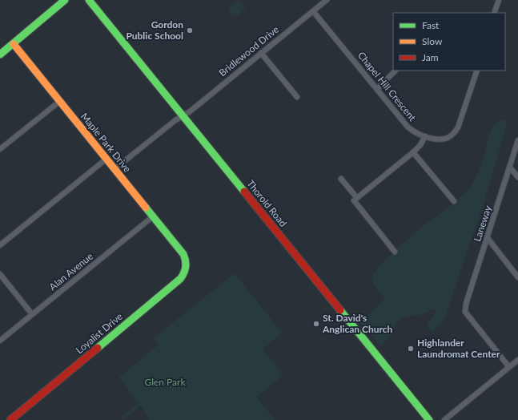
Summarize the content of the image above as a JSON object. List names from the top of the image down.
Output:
{
  "streets": {
    "street": [
      "Bridlewood Drive",
      "Chapel Hill Crescent",
      "Maple Park Drive",
      "Thorold Road",
      "Laneway",
      "Alan Avenue",
      "Loyalist Drive"
    ]
  },
  "crossings": [
    ["Bridlewood Drive", "Chapel Hill Crescent"],
    ["Bridlewood Drive", "Maple Park Drive"],
    ["Bridlewood Drive", "Thorold Road"],
    ["Maple Park Drive", "Alan Avenue"],
    ["Maple Park Drive", "Loyalist Drive"]
  ],
  "parks": ["Glen Park"],
  "places": ["Gordon Public School", "St. David's Anglican Church", "Highlander Laundromat Center"],
  "legend": ["Fast", "Slow", "Jam"]
}
